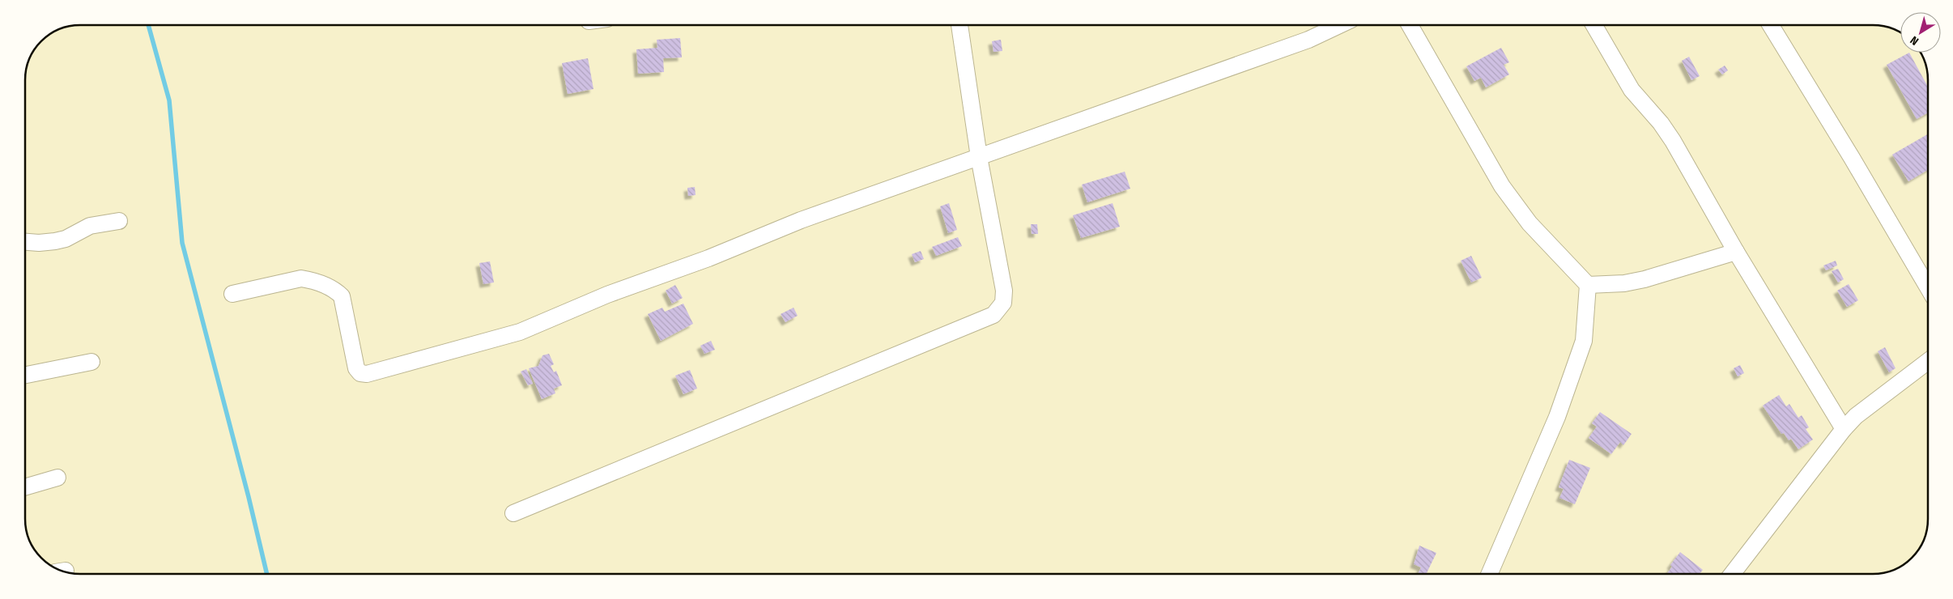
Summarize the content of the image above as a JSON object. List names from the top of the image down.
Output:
{
  "north": "bottom left"
}
